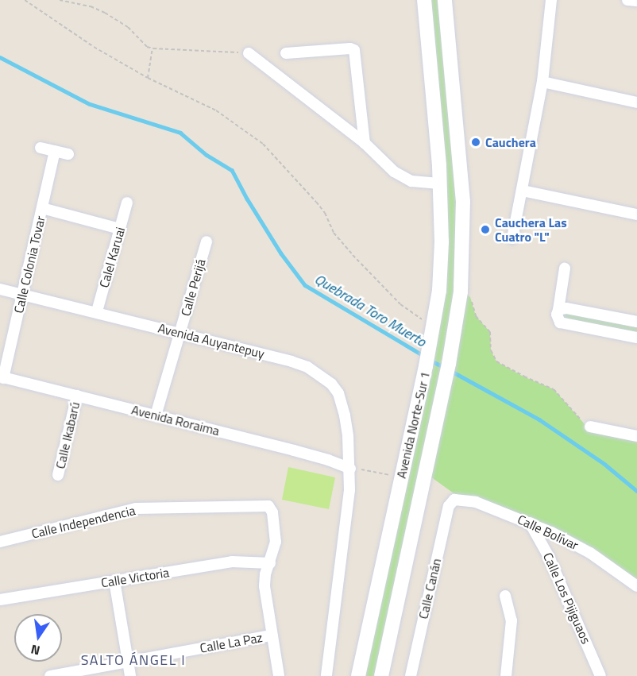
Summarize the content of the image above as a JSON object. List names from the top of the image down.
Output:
{
  "streets": {
    "main road": ["Avenida Norte-Sur 1"],
    "street": [
      "Calel Karuai",
      "Calle Colonia Tovar",
      "Calle Perijá",
      "Avenida Auyantepuy",
      "Avenida Roraima",
      "Calle Ikabarú",
      "Calle Independencia",
      "Calle Bolívar",
      "Calle Victoria",
      "Calle Canán",
      "Calle Los Pijiguaos",
      "Calle La Paz"
    ]
  },
  "crossings": [
    ["Calel Karuai", "Avenida Auyantepuy"],
    ["Calle Colonia Tovar", "Avenida Auyantepuy"],
    ["Calle Colonia Tovar", "Avenida Roraima"],
    ["Calle Perijá", "Avenida Auyantepuy"],
    ["Calle Perijá", "Avenida Roraima"],
    ["Avenida Auyantepuy", "Avenida Roraima"],
    ["Avenida Roraima", "Calle Ikabarú"],
    ["Calle Independencia", "Calle Victoria"],
    ["Calle Bolívar", "Calle Canán"],
    ["Calle Bolívar", "Calle Los Pijiguaos"]
  ],
  "districts": ["SALTO ÁNGEL I"],
  "water": ["Quebrada Toro Muerto"],
  "places": ["Cauchera", "Cauchera Las Cuatro \"L\""],
  "north": "bottom"
}
